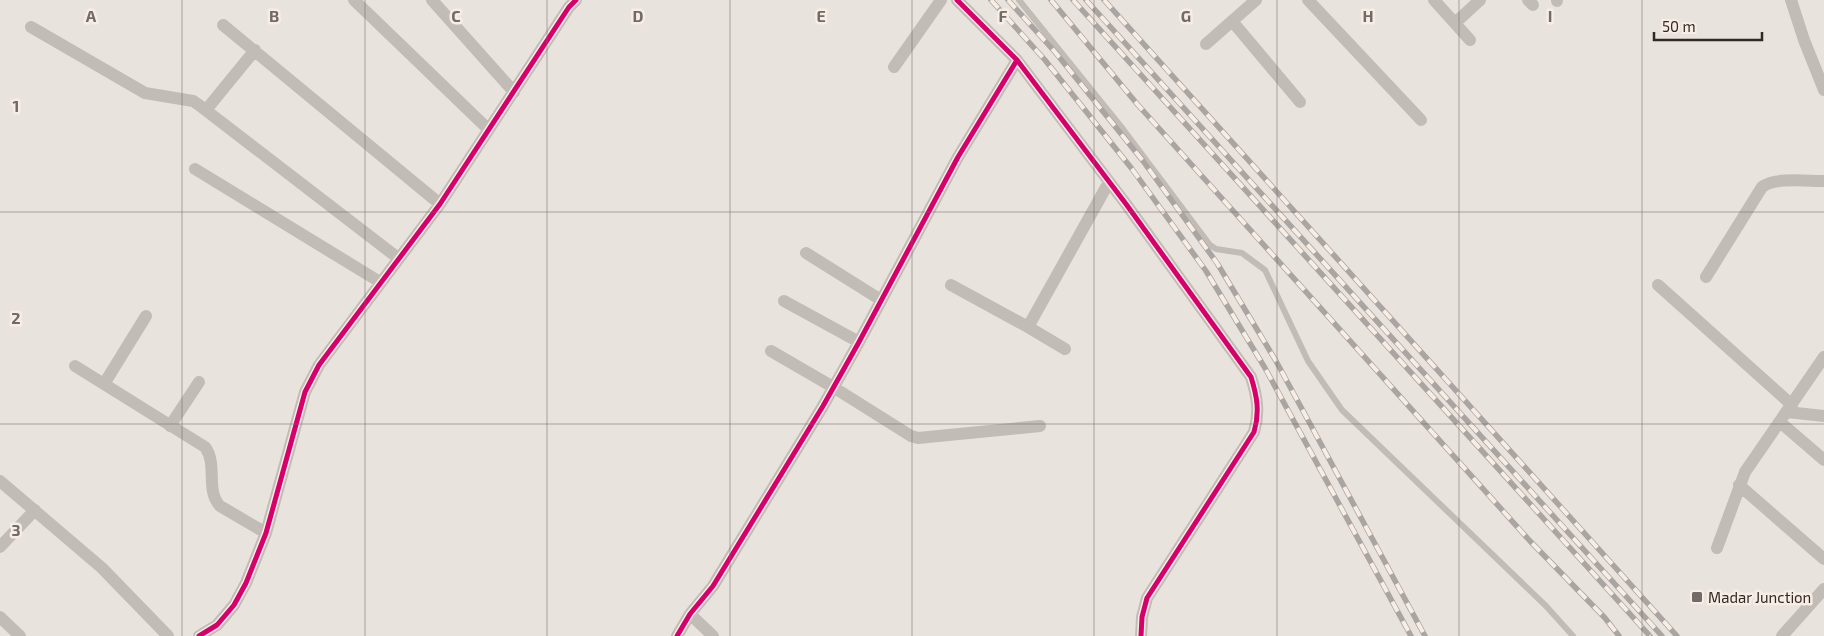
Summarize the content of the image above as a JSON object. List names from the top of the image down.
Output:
{
  "places": {
    "transit": ["Madar Junction"]
  },
  "scale_bar": "50 m",
  "grid": {
    "columns": [
      "A",
      "B",
      "C",
      "D",
      "E",
      "F",
      "G",
      "H",
      "I"
    ],
    "rows": ["1", "2", "3"]
  }
}
